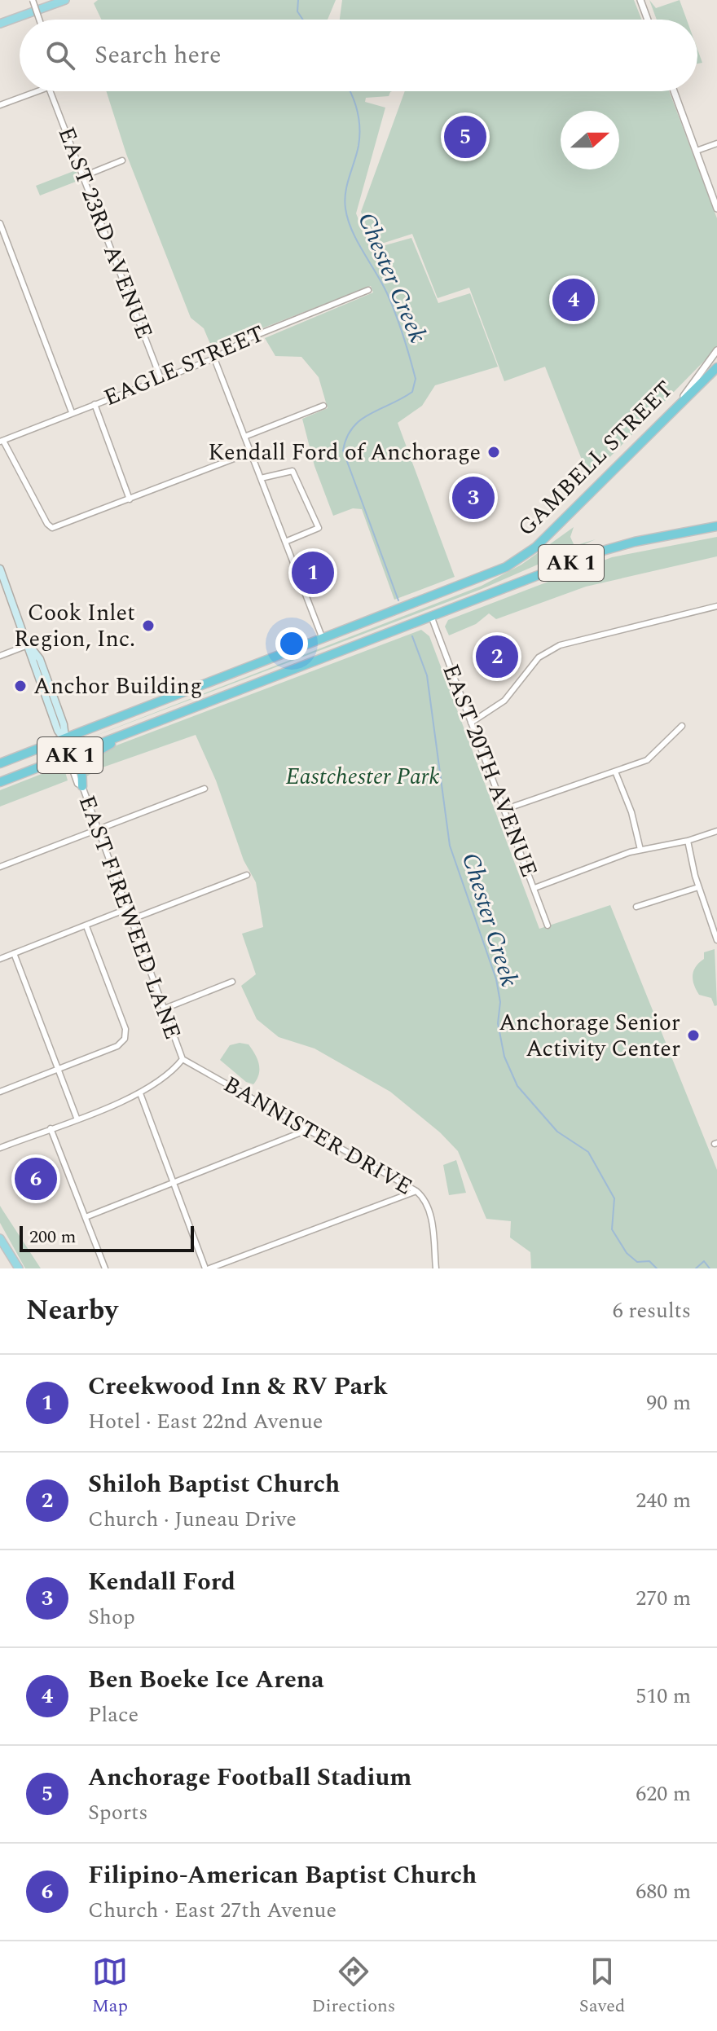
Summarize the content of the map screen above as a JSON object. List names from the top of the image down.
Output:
{
  "streets": {
    "highway": ["GAMBELL STREET", "AK 1"],
    "main road": ["EAST FIREWEED LANE"],
    "street": [
      "EAST 23RD AVENUE",
      "EAGLE STREET",
      "EAST 20TH AVENUE",
      "BANNISTER DRIVE"
    ]
  },
  "crossings": [
    ["EAST 23RD AVENUE", "EAGLE STREET"],
    ["GAMBELL STREET", "AK 1"],
    ["AK 1", "EAST 20TH AVENUE"],
    ["AK 1", "EAST FIREWEED LANE"],
    ["EAST FIREWEED LANE", "BANNISTER DRIVE"]
  ],
  "water": ["Chester Creek"],
  "parks": ["Eastchester Park"],
  "places": [
    "Kendall Ford of Anchorage",
    "Cook Inlet Region, Inc.",
    "Anchor Building",
    "Anchorage Senior Activity Center"
  ],
  "scale_bar": "200 m",
  "north": "right",
  "page": {
    "search": "Search here",
    "pins": [
      "5",
      "4",
      "3",
      "1",
      "2",
      "6"
    ],
    "scale": "200 m",
    "heading": ["Nearby", "6 results"],
    "list": [
      {
        "mark": "1",
        "name": "Creekwood Inn & RV Park",
        "note": "Hotel · East 22nd Avenue",
        "value": "90 m"
      },
      {
        "mark": "2",
        "name": "Shiloh Baptist Church",
        "note": "Church · Juneau Drive",
        "value": "240 m"
      },
      {
        "mark": "3",
        "name": "Kendall Ford",
        "note": "Shop",
        "value": "270 m"
      },
      {
        "mark": "4",
        "name": "Ben Boeke Ice Arena",
        "note": "Place",
        "value": "510 m"
      },
      {
        "mark": "5",
        "name": "Anchorage Football Stadium",
        "note": "Sports",
        "value": "620 m"
      },
      {
        "mark": "6",
        "name": "Filipino-American Baptist Church",
        "note": "Church · East 27th Avenue",
        "value": "680 m"
      }
    ],
    "nav": ["Map", "Directions", "Saved"]
  }
}
